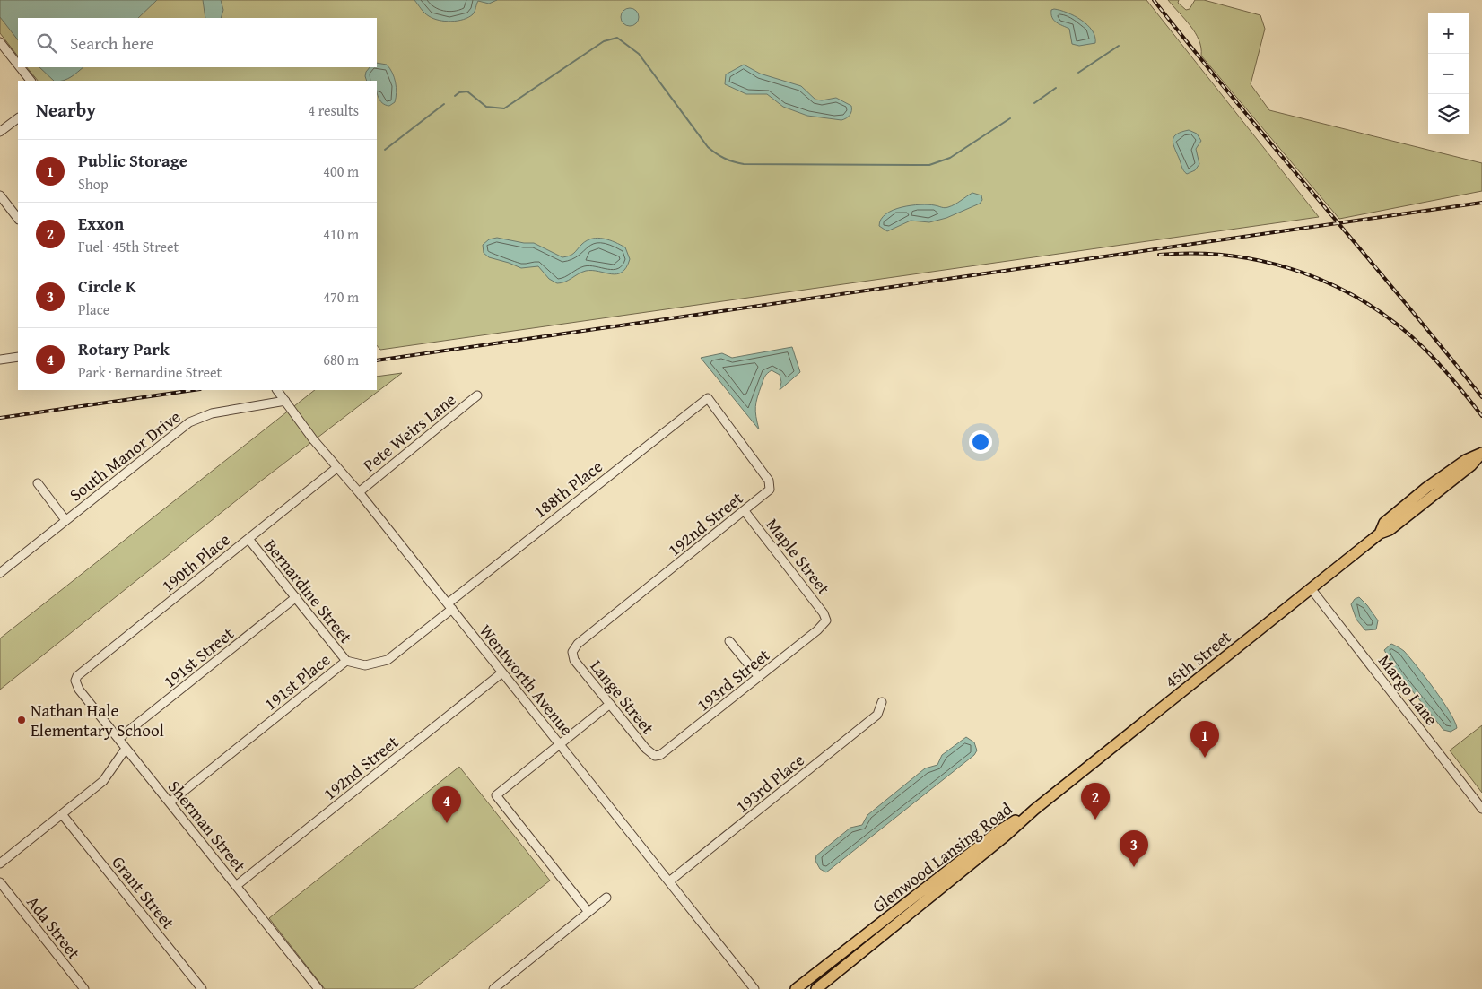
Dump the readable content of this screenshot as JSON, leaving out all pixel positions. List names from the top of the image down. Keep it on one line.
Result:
{"streets":{"main road":["45th Street","Glenwood Lansing Road"],"street":["Pete Weirs Lane","South Manor Drive","188th Place","192nd Street","Maple Street","190th Place","Bernardine Street","191st Street","Wentworth Avenue","193rd Street","191st Place","Margo Lane","Lange Street","193rd Place","Sherman Street","Grant Street","Ada Street"]},"crossings":[["Pete Weirs Lane","Wentworth Avenue"],["South Manor Drive","Wentworth Avenue"],["188th Place","192nd Street"],["188th Place","Wentworth Avenue"],["188th Place","191st Place"],["192nd Street","Maple Street"],["192nd Street","Wentworth Avenue"],["192nd Street","Lange Street"],["192nd Street","Sherman Street"],["Maple Street","193rd Street"],["190th Place","Bernardine Street"],["190th Place","Wentworth Avenue"],["190th Place","Sherman Street"],["Bernardine Street","191st Street"],["Bernardine Street","191st Place"],["191st Street","Sherman Street"],["45th Street","Margo Lane"],["45th Street","Glenwood Lansing Road"],["Wentworth Avenue","191st Place"],["Wentworth Avenue","193rd Place"],["193rd Street","Lange Street"],["191st Place","Sherman Street"]],"places":["Nathan Hale Elementary School"],"page":{"map_buttons":["+","−"],"search":"Search here","heading":["Nearby","4 results"],"list":[{"mark":"1","name":"Public Storage","note":"Shop","value":"400 m"},{"mark":"2","name":"Exxon","note":"Fuel · 45th Street","value":"410 m"},{"mark":"3","name":"Circle K","note":"Place","value":"470 m"},{"mark":"4","name":"Rotary Park","note":"Park · Bernardine Street","value":"680 m"}],"pins":["1","2","4","3"]}}
